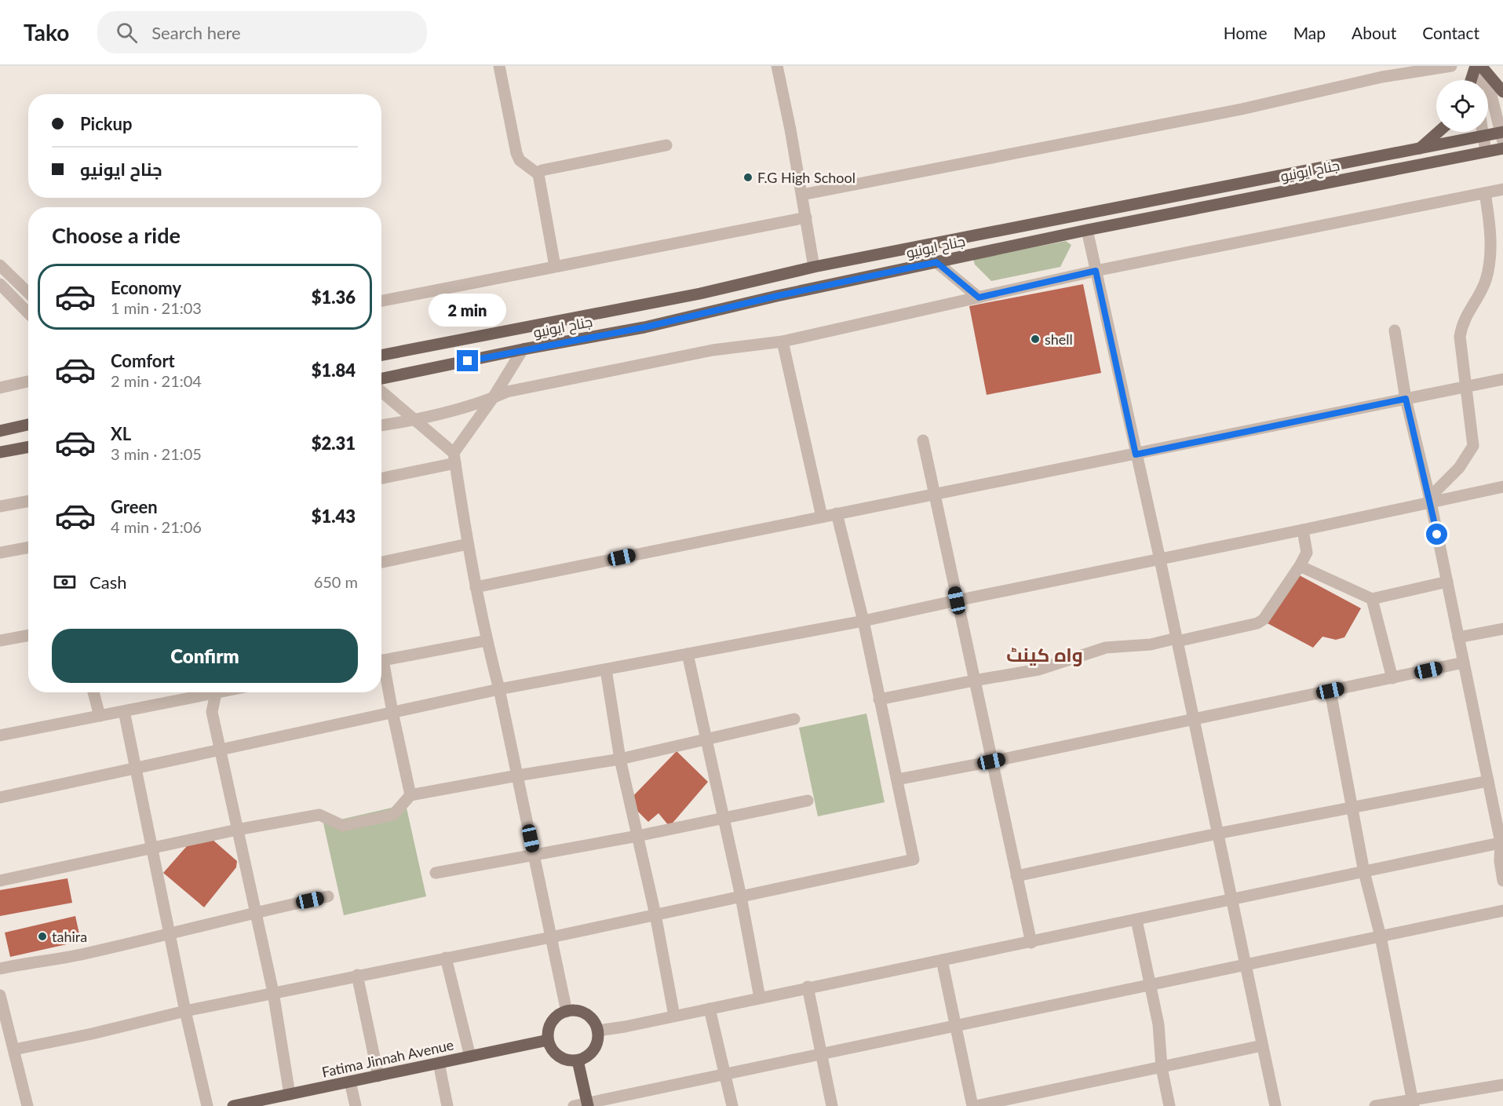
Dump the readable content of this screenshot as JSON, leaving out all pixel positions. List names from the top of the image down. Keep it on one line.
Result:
{"streets":{"main road":["جناح ایونیو","Fatima Jinnah Avenue"]},"districts":["واہ کینٹ"],"places":["F.G High School","shell","tahira"],"page":{"header":"Tako","search":"Search here","nav":["Home","Map","About","Contact"],"banner":["Pickup","جناح ایونیو"],"heading":"Choose a ride","list":[{"name":"Economy","note":"1 min · 21:03","value":"$1.36"},{"name":"Comfort","note":"2 min · 21:04","value":"$1.84"},{"name":"XL","note":"3 min · 21:05","value":"$2.31"},{"name":"Green","note":"4 min · 21:06","value":"$1.43"}],"bubble":"2 min","pay":["Cash","650 m"],"buttons":"Confirm"}}
